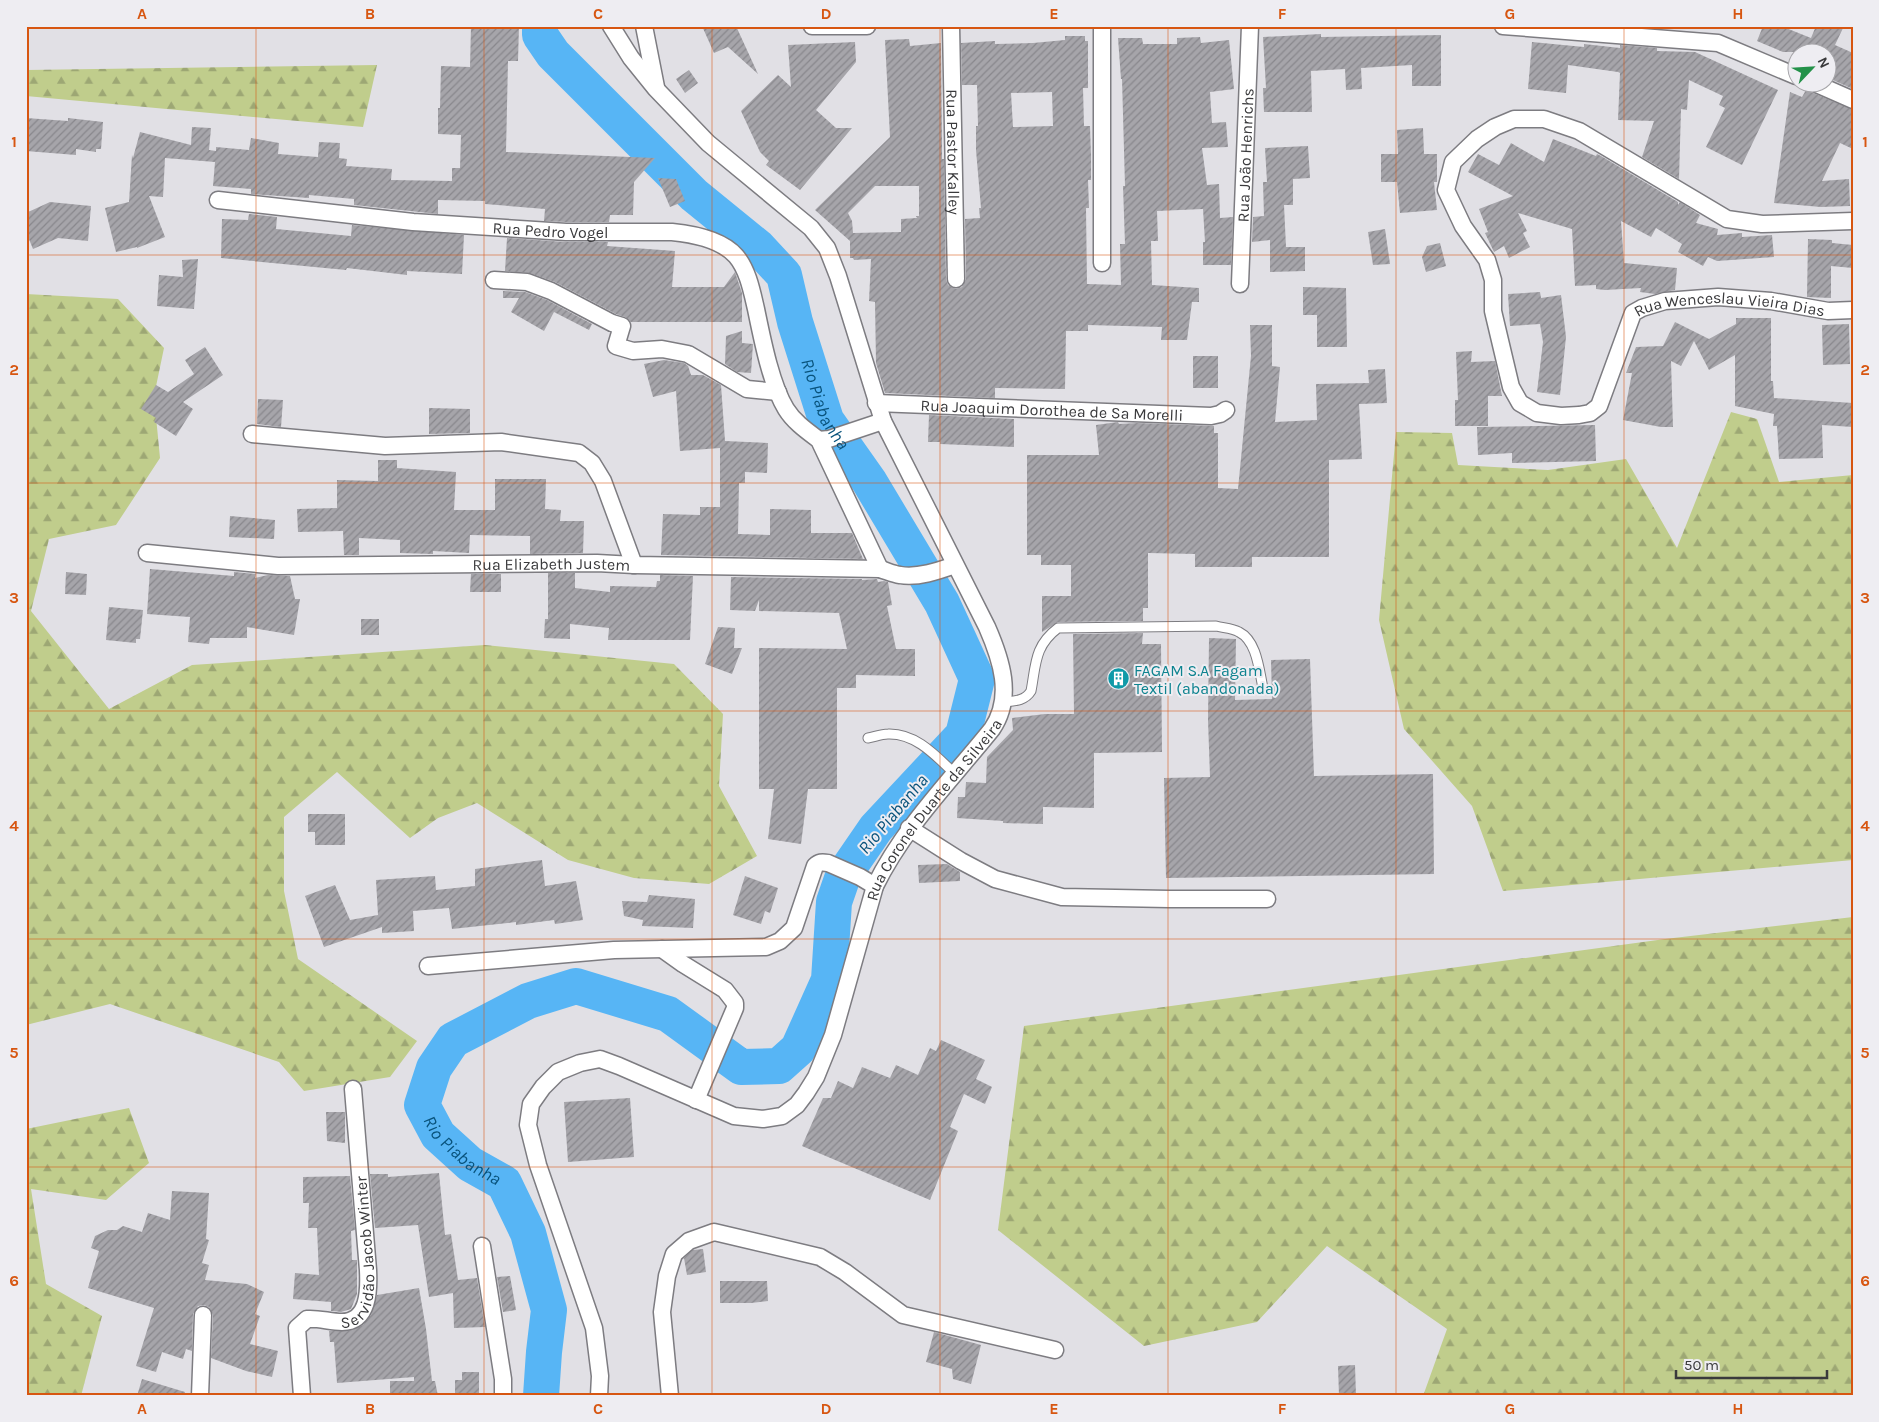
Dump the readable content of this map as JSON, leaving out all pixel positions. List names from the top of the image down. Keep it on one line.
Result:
{"streets":{"street":["Rua Pastor Kalley","Rua João Henrichs","Rua Pedro Vogel","Rua Wenceslau Vieira Dias","Rua Joaquim Dorothea de Sa Morelli","Rua Elizabeth Justem","Rua Coronel Duarte da Silveira","Servidão Jacob Winter"]},"crossings":[["Rua Pedro Vogel","Rua Elizabeth Justem"],["Rua Joaquim Dorothea de Sa Morelli","Rua Coronel Duarte da Silveira"],["Rua Elizabeth Justem","Rua Coronel Duarte da Silveira"]],"water":["Rio Piabanha"],"places":{"building":["FAGAM S.A Fagam Textil (abandonada)"]},"scale_bar":"50 m","north":"top right","grid":{"columns":["A","B","C","D","E","F","G","H"],"rows":["1","2","3","4","5","6"]}}
